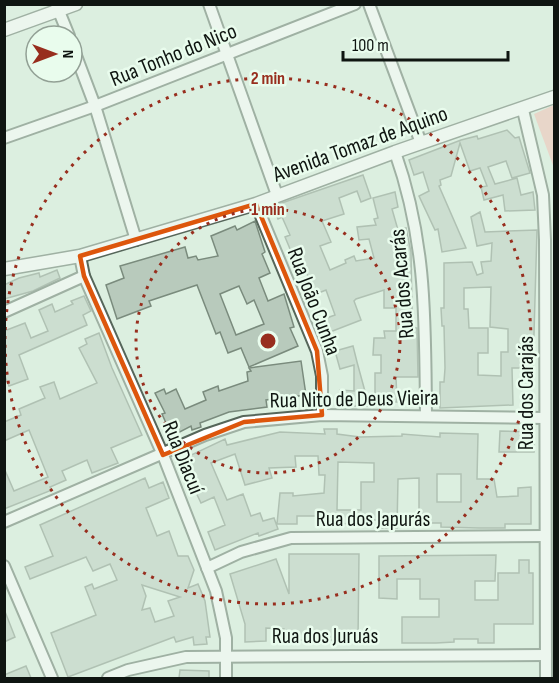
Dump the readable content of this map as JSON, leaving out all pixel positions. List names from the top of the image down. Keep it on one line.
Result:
{"streets":{"street":["Rua Tonho do Nico","Avenida Tomaz de Aquino","Rua dos Acarás","Rua João Cunha","Rua dos Carajás","Rua Nito de Deus Vieira","Rua Diacuí","Rua dos Japurás","Rua dos Juruás"]},"crossings":[["Avenida Tomaz de Aquino","Rua dos Acarás"],["Avenida Tomaz de Aquino","Rua João Cunha"],["Avenida Tomaz de Aquino","Rua dos Carajás"],["Avenida Tomaz de Aquino","Rua Diacuí"],["Rua dos Acarás","Rua Nito de Deus Vieira"],["Rua João Cunha","Rua Nito de Deus Vieira"],["Rua dos Carajás","Rua Nito de Deus Vieira"],["Rua dos Carajás","Rua dos Japurás"],["Rua dos Carajás","Rua dos Juruás"],["Rua Nito de Deus Vieira","Rua Diacuí"],["Rua Diacuí","Rua dos Japurás"],["Rua Diacuí","Rua dos Juruás"]],"scale_bar":"100 m","north":"right","rings":["2 min","1 min"]}
